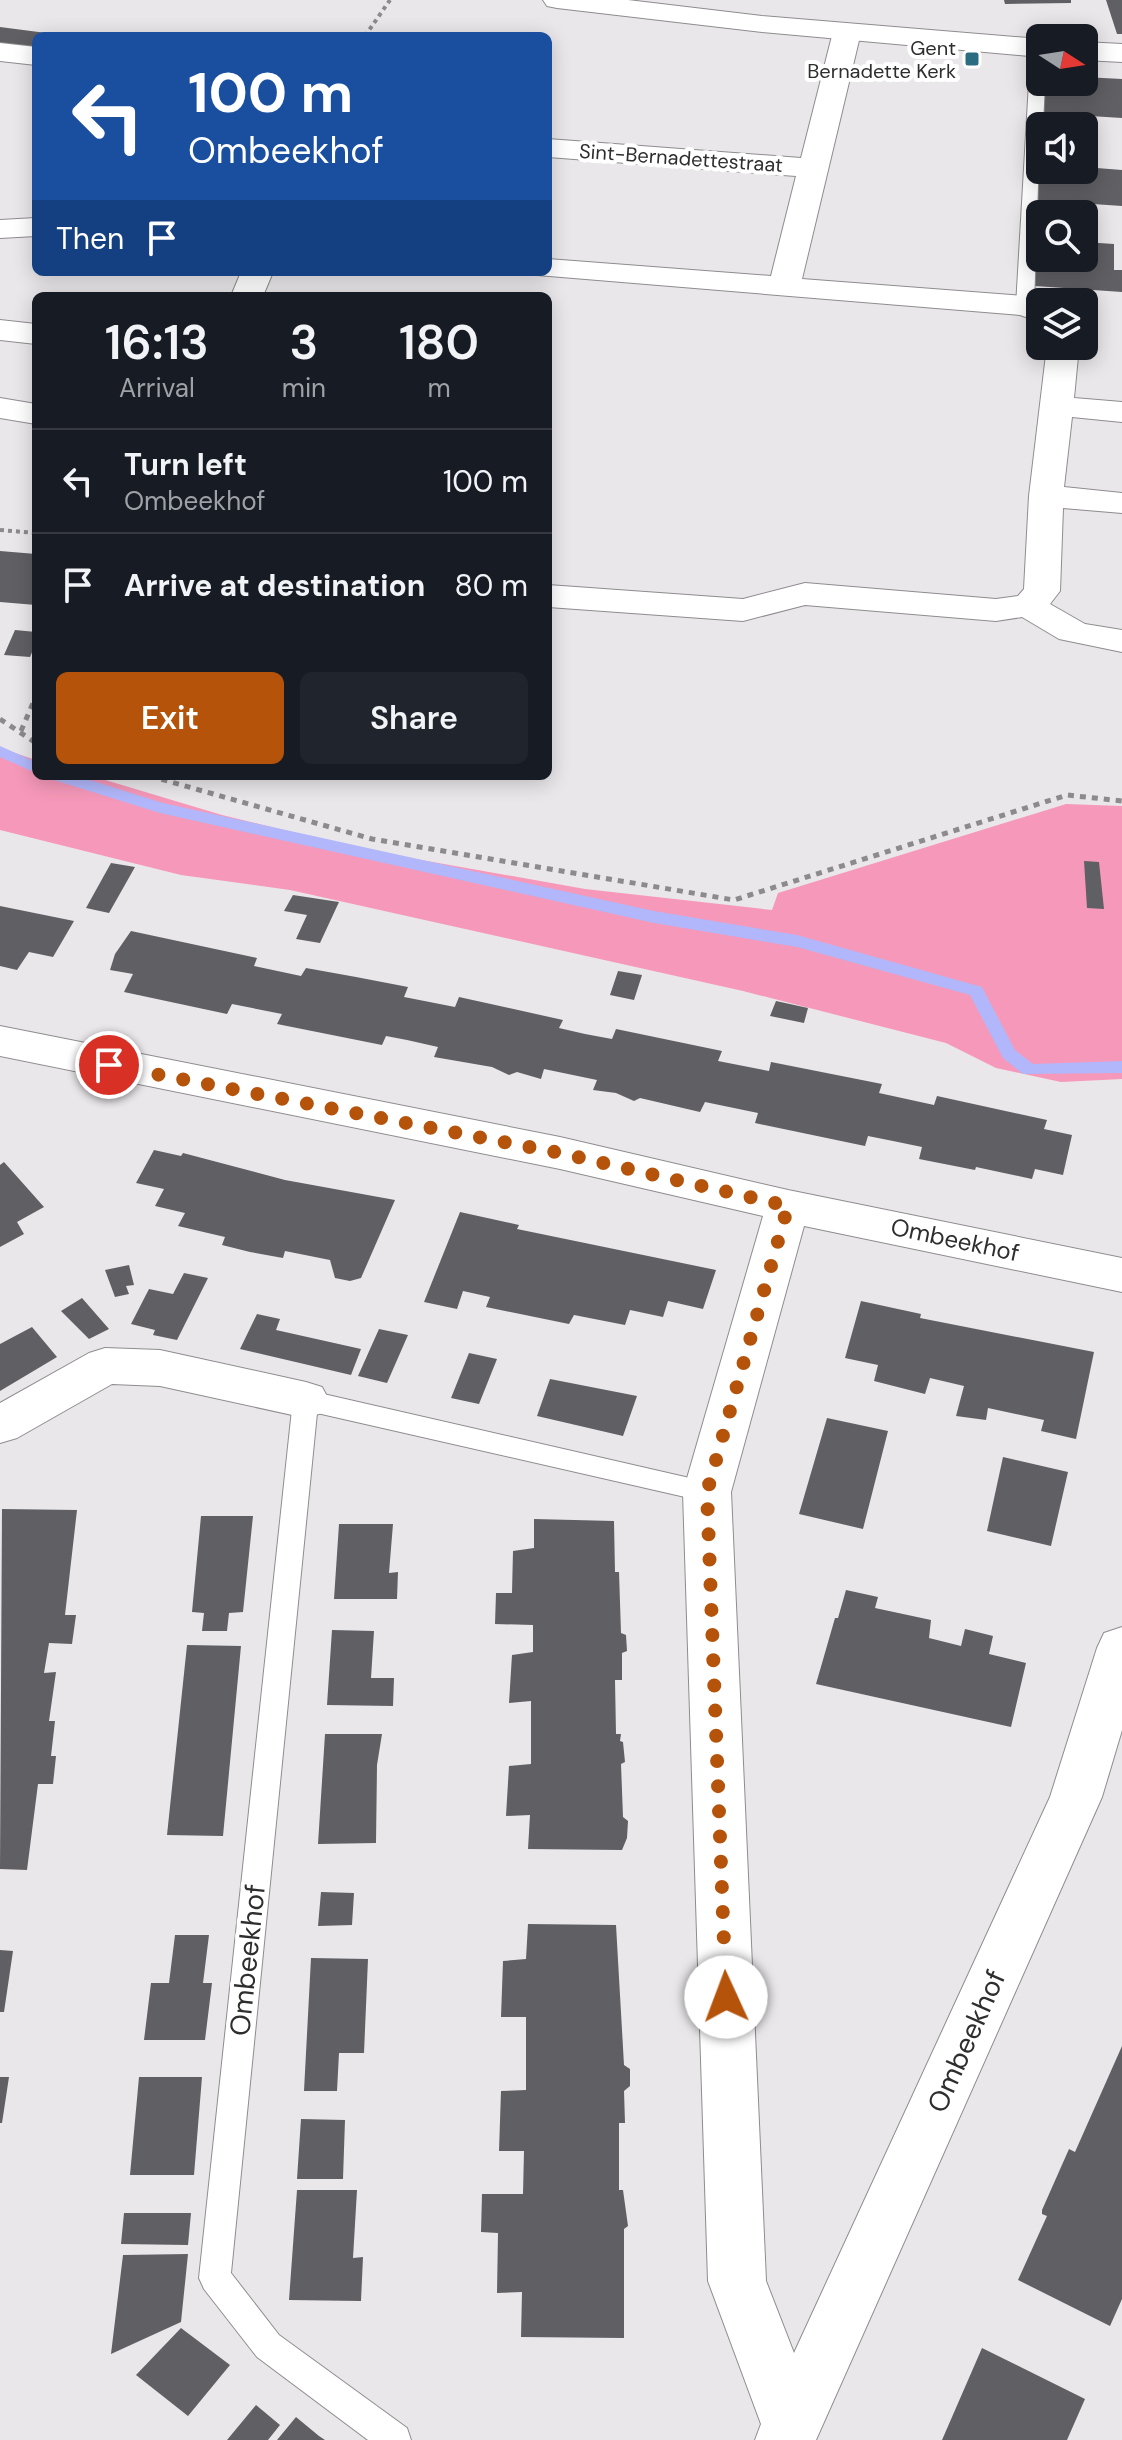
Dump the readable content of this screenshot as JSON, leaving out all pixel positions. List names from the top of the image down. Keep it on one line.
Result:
{"streets":{"street":["Sint-Bernadettestraat","Ombeekhof"]},"places":{"transit":["Gent Bernadette Kerk"]},"north":"right","page":{"turn":["100 m","Ombeekhof"],"then":"Then","eta":["16:13","Arrival","3","min","180","m"],"list":[{"name":"Turn left","note":"Ombeekhof","value":"100 m"},{"name":"Arrive at destination","value":"80 m"}],"buttons":["Exit","Share"]}}
